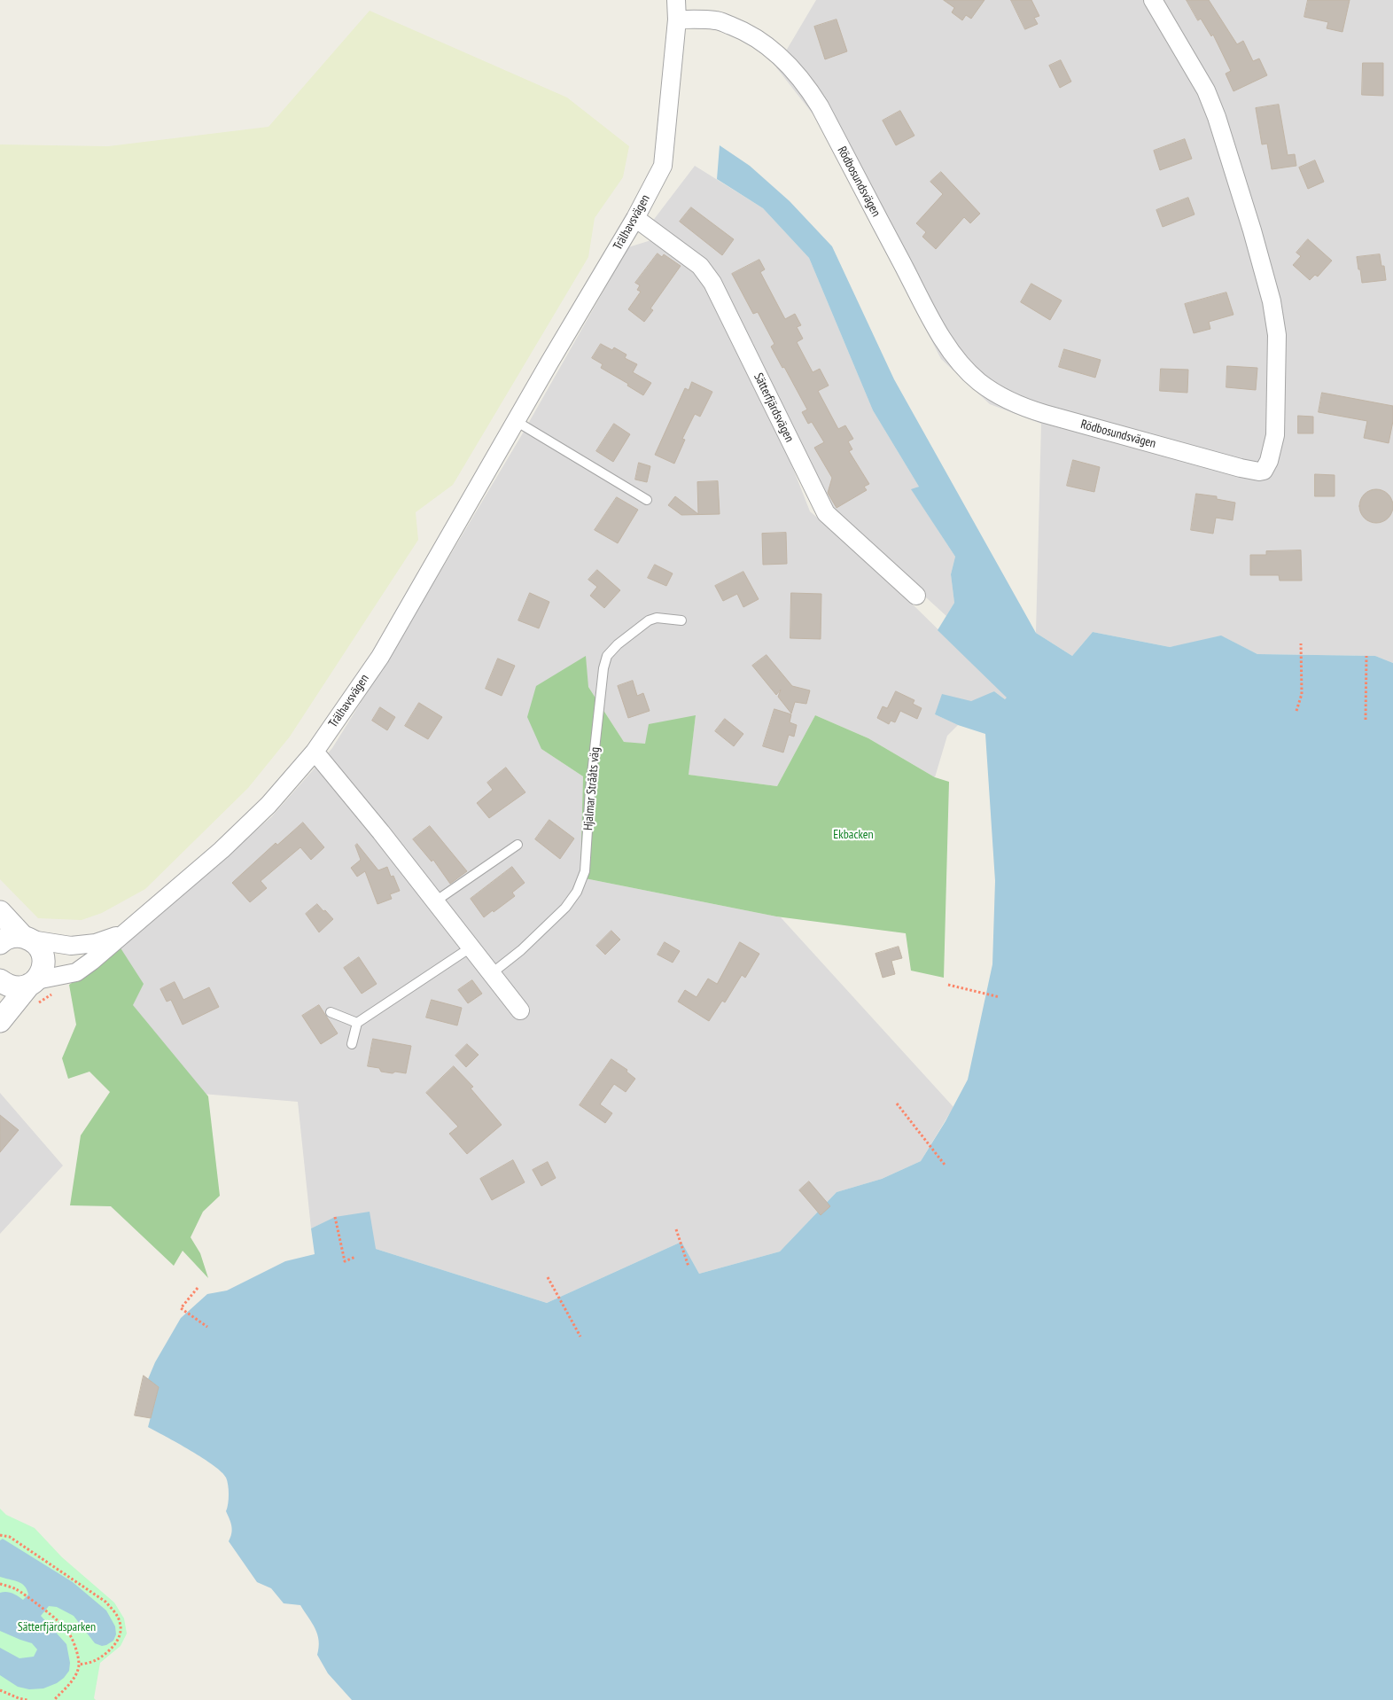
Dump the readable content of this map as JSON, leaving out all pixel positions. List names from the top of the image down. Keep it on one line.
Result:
{"streets":{"street":["Rödbosundsvägen","Trälhavsvägen","Sätterfjärdsvägen"],"lane":["Hjalmar Strååts väg"]},"crossings":[["Rödbosundsvägen","Trälhavsvägen"],["Trälhavsvägen","Sätterfjärdsvägen"]],"parks":["Ekbacken","Sätterfjärdsparken"]}
